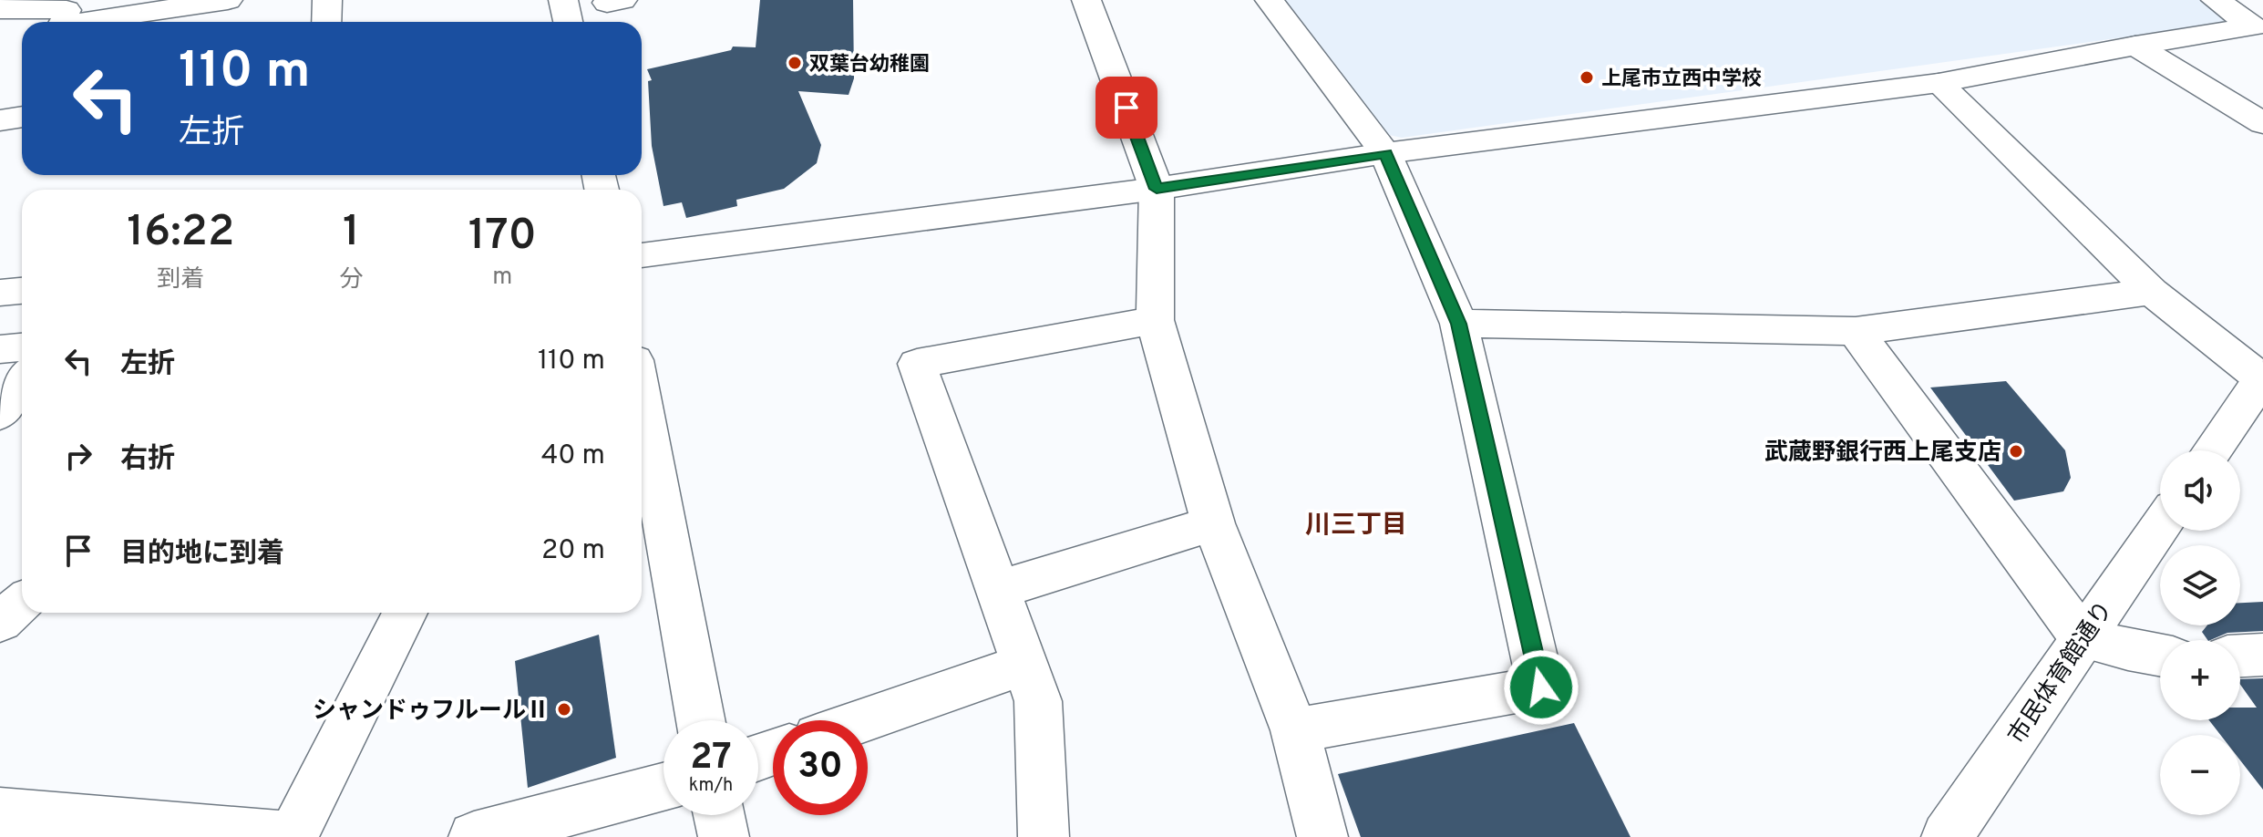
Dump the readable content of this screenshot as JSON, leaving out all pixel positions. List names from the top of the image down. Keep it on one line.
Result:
{"streets":{"street":["市民体育館通り"]},"districts":["川三丁目"],"places":["双葉台幼稚園","上尾市立西中学校","武蔵野銀行西上尾支店","シャンドゥフルールⅡ"],"page":{"turn":["110 m","左折"],"eta":["16:22","到着","1","分","170","m"],"list":[{"name":"左折","value":"110 m"},{"name":"右折","value":"40 m"},{"name":"目的地に到着","value":"20 m"}],"map_buttons":["+","−"],"speed":"27 km/h","limit":"30"}}
